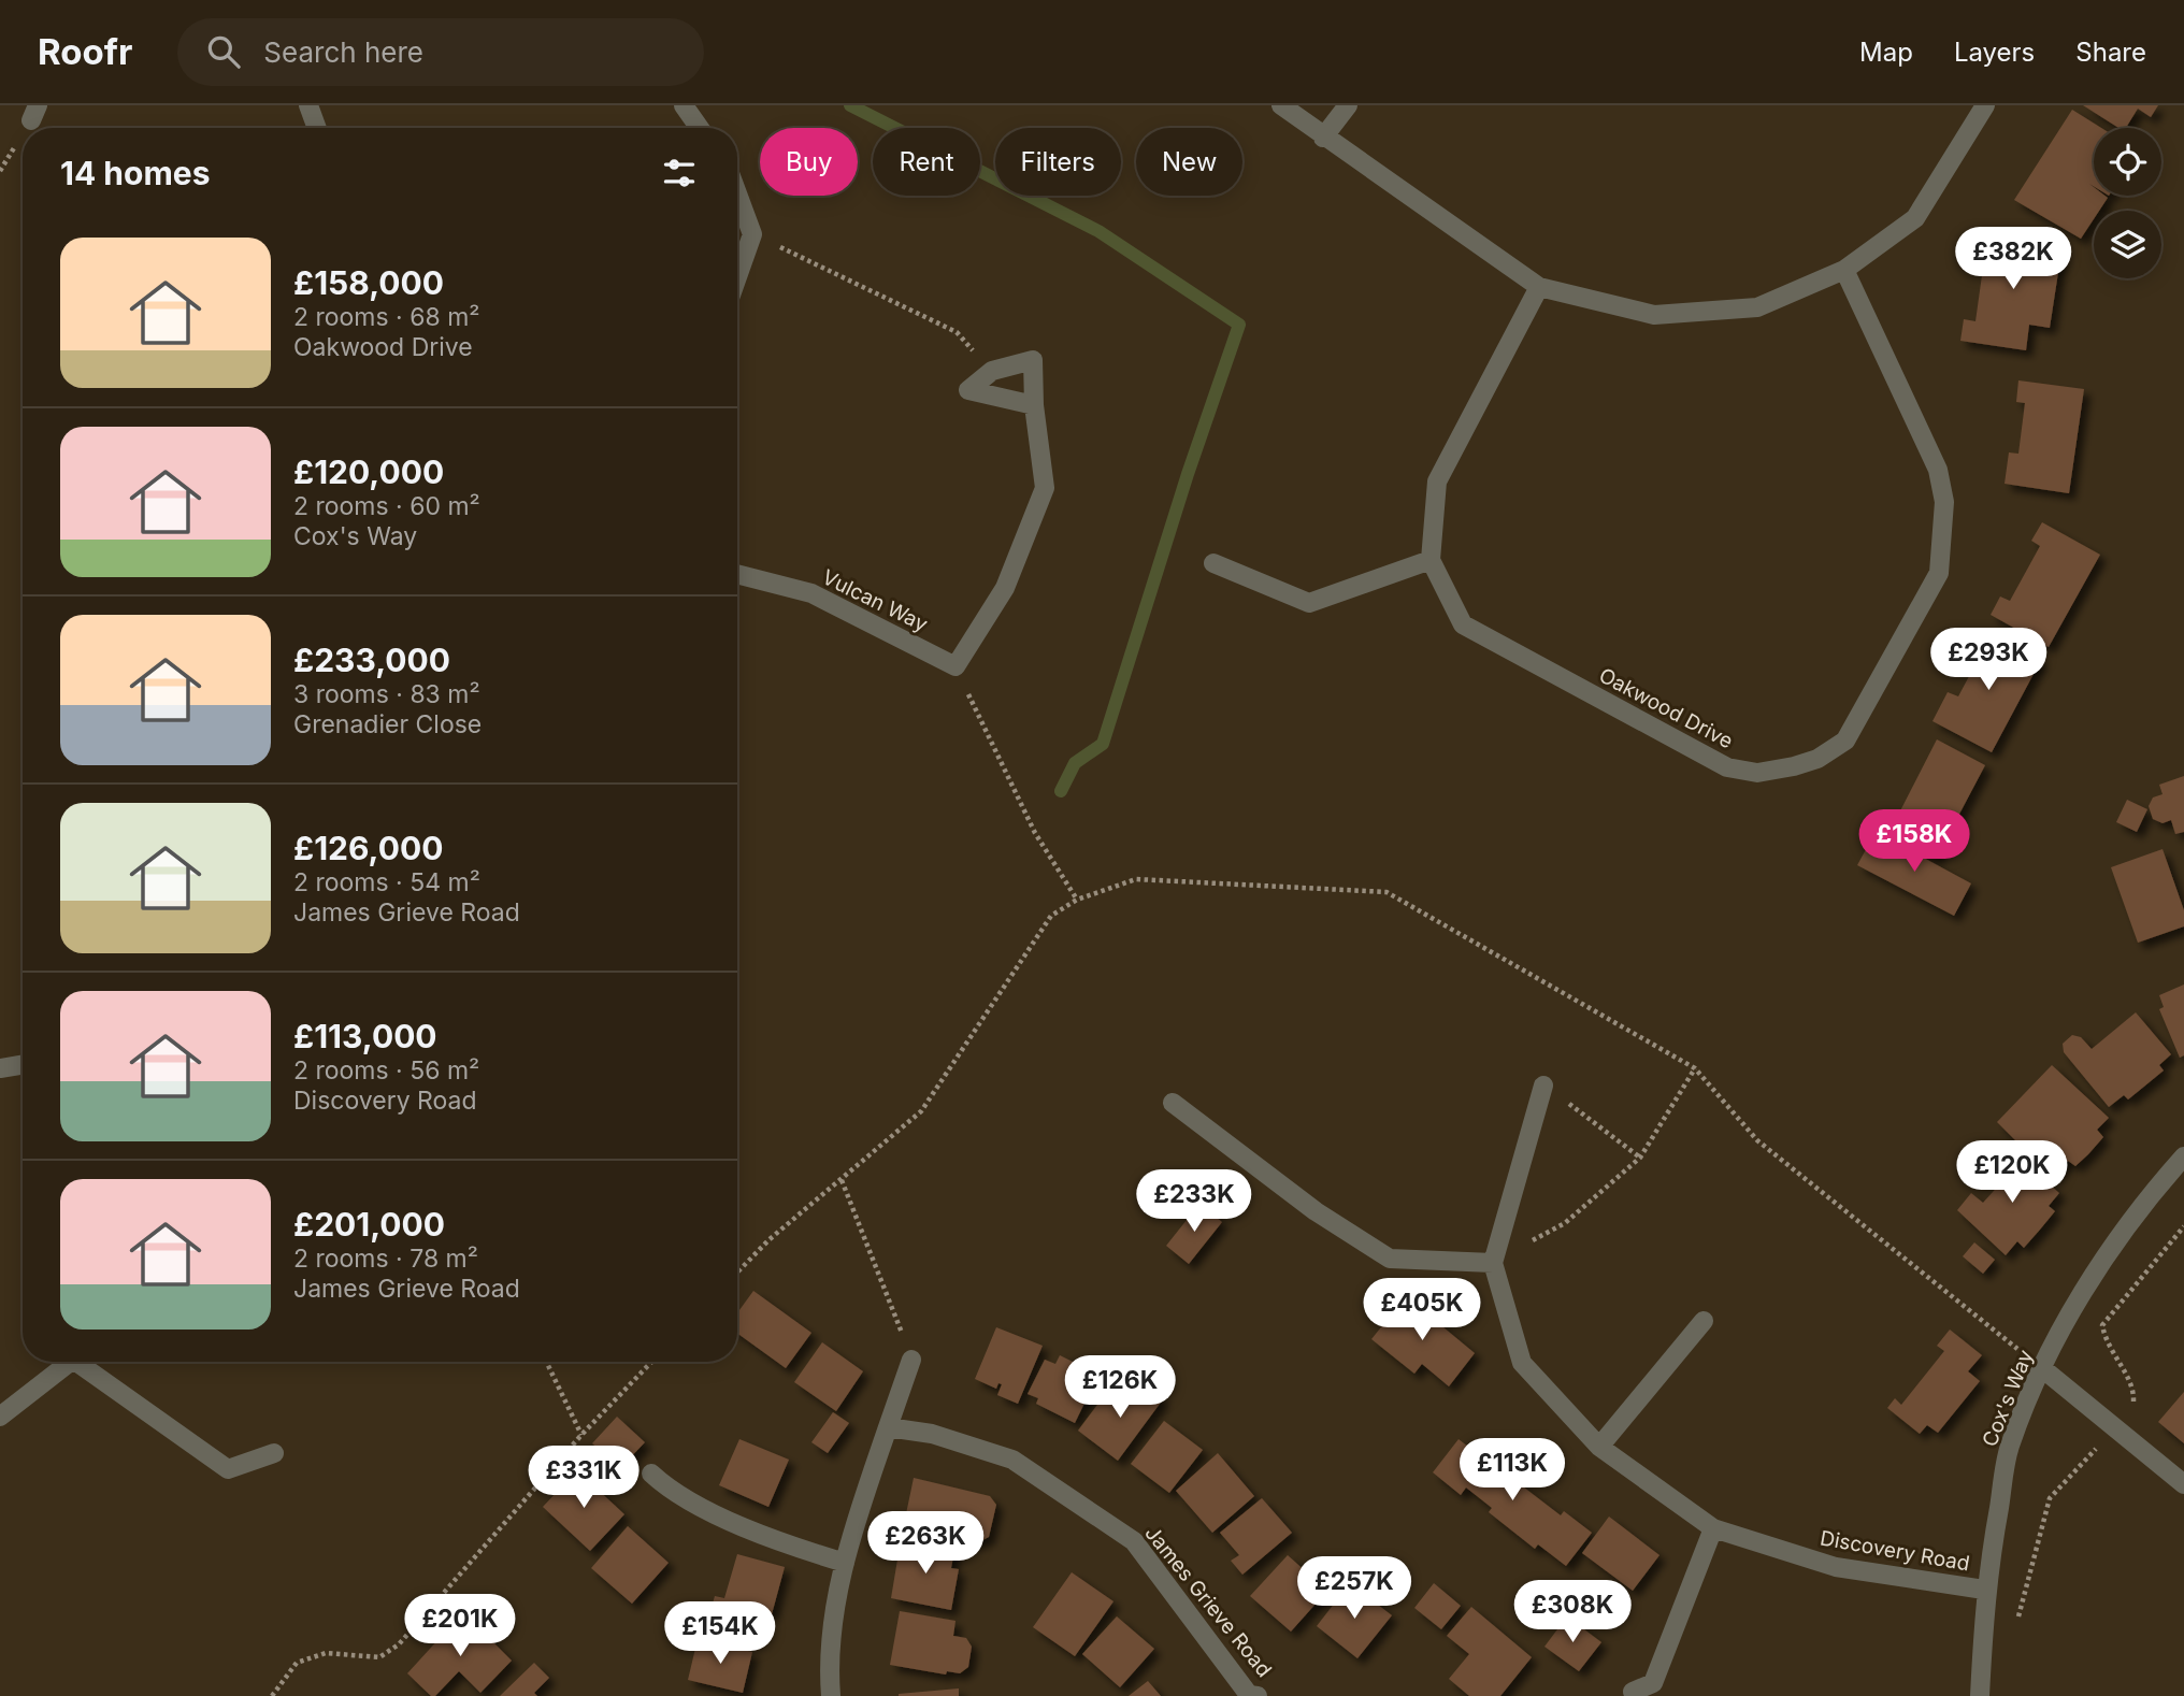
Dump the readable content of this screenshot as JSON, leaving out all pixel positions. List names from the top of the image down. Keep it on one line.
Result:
{"streets":{"street":["Vulcan Way","Oakwood Drive","Cox's Way","Discovery Road","James Grieve Road"]},"crossings":[["Cox's Way","Discovery Road"]],"page":{"header":"Roofr","search":"Search here","nav":["Map","Layers","Share"],"chip":["Buy","Rent","Filters","New"],"heading":"14 homes","list":[{"name":"£158,000","note":"2 rooms · 68 m² · Oakwood Drive"},{"name":"£120,000","note":"2 rooms · 60 m² · Cox's Way"},{"name":"£233,000","note":"3 rooms · 83 m² · Grenadier Close"},{"name":"£126,000","note":"2 rooms · 54 m² · James Grieve Road"},{"name":"£113,000","note":"2 rooms · 56 m² · Discovery Road"},{"name":"£201,000","note":"2 rooms · 78 m² · James Grieve Road"}],"price":["£382K","£293K","£158K","£120K","£233K","£405K","£126K","£113K","£331K","£263K","£257K","£308K","£201K","£154K"]}}
